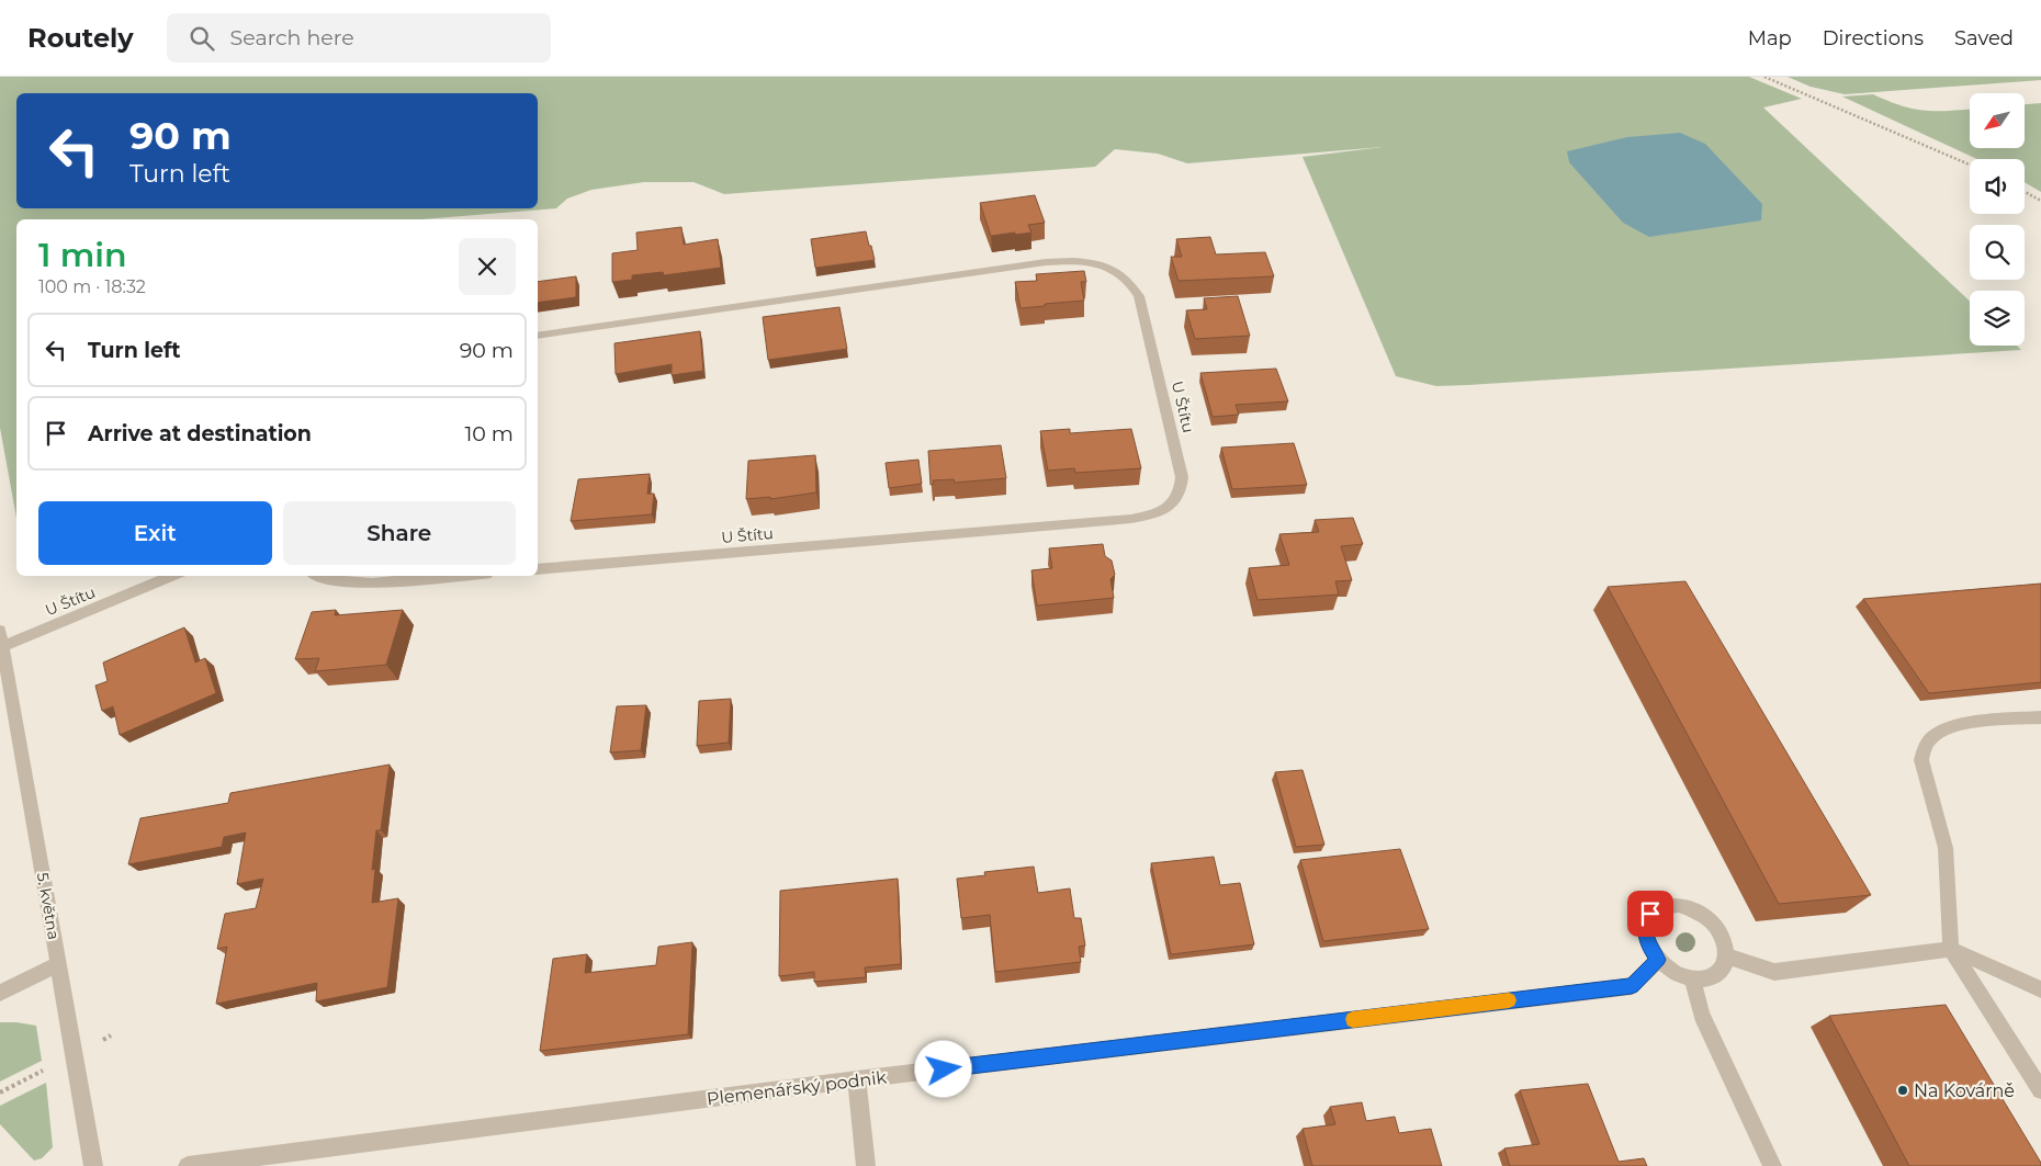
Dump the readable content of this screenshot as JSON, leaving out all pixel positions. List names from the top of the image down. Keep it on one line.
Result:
{"streets":{"street":["U Štítu","5. května","Plemenářský podnik"]},"crossings":[["U Štítu","5. května"]],"places":["Na Kovárně"],"north":"bottom left","page":{"header":"Routely","search":"Search here","nav":["Map","Directions","Saved"],"turn":["90 m","Turn left"],"heading":["1 min","100 m · 18:32"],"list":[{"name":"Turn left","value":"90 m"},{"name":"Arrive at destination","value":"10 m"}],"buttons":["Exit","Share"]}}
